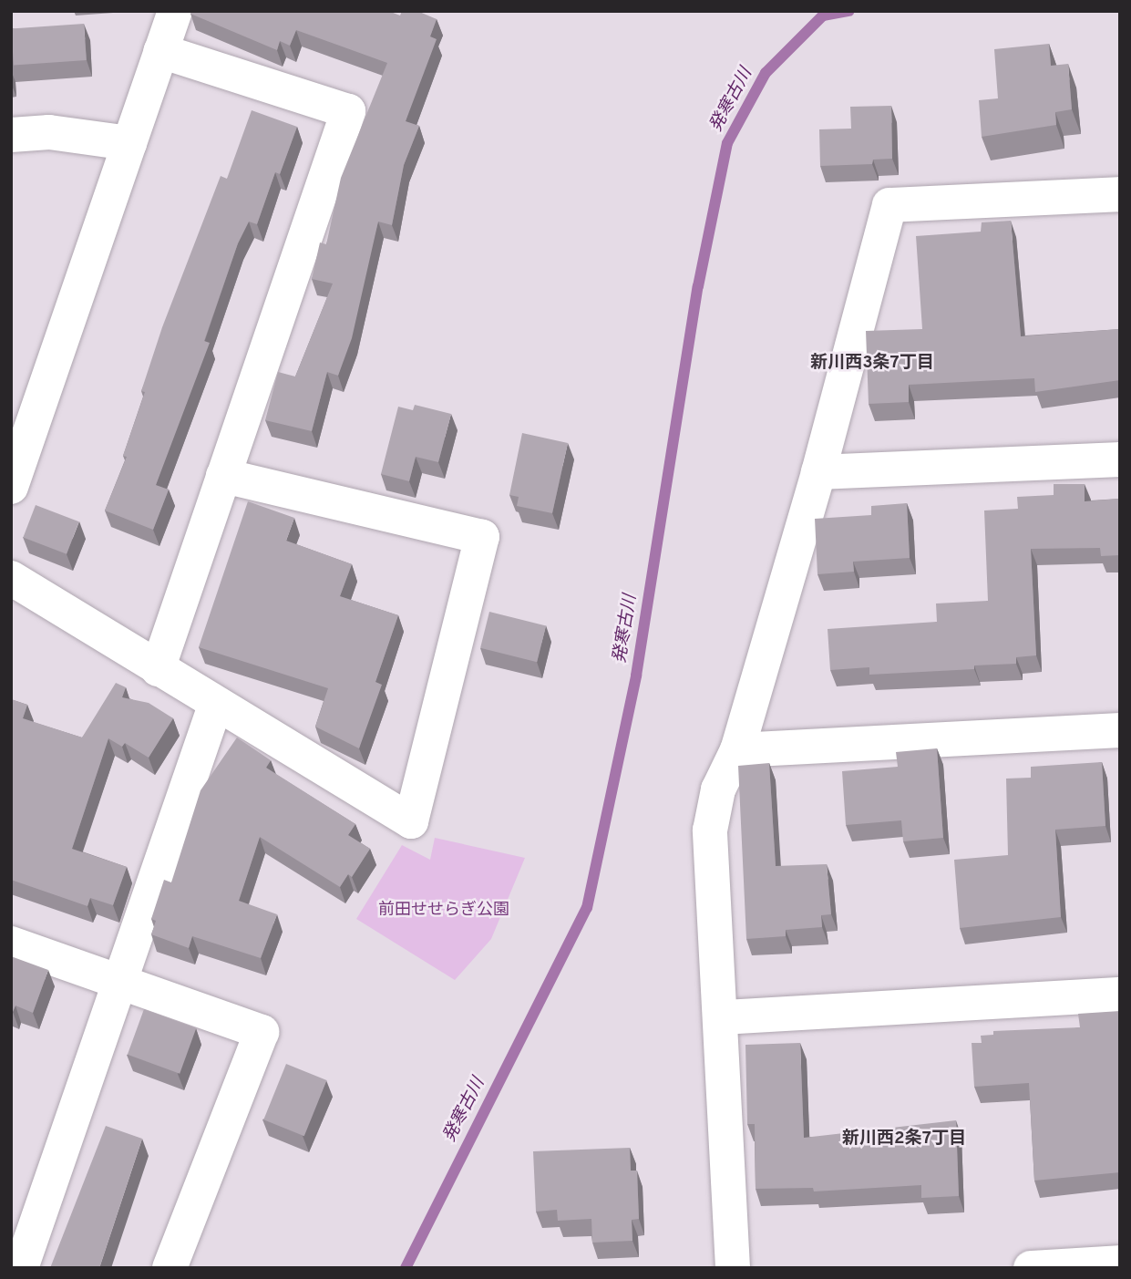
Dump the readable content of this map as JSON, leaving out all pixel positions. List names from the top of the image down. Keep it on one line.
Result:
{"districts":["新川西3条7丁目","新川西2条7丁目"],"water":["発寒古川"],"parks":["前田せせらぎ公園"]}
